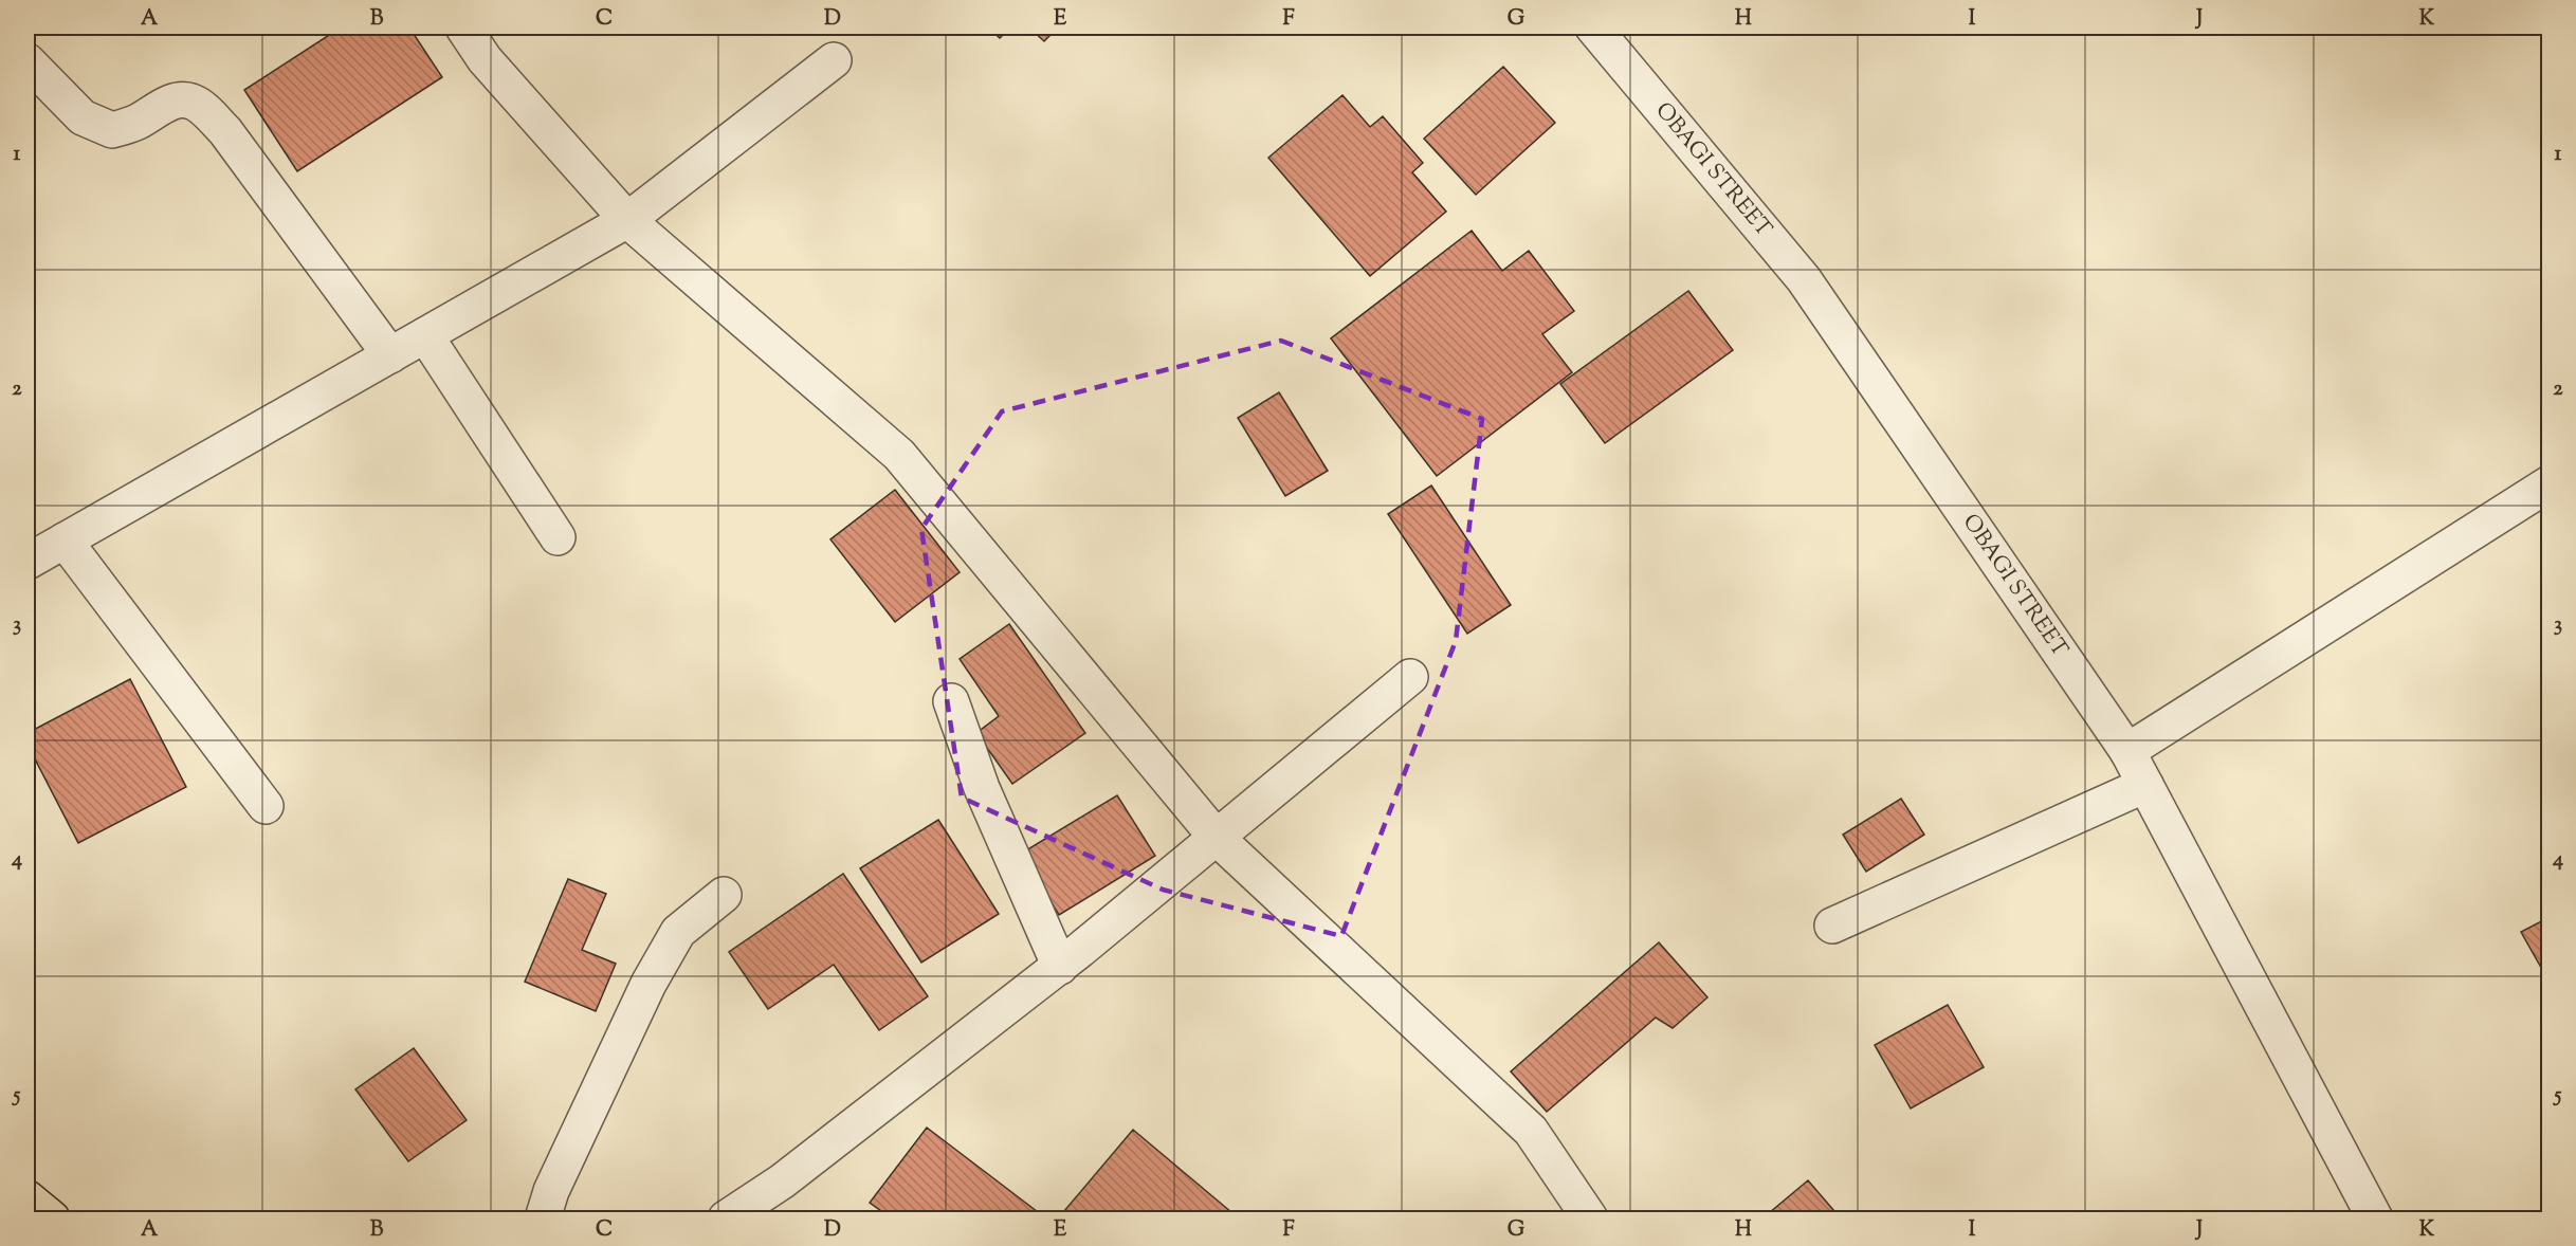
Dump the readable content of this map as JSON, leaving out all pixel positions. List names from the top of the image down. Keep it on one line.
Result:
{"streets":{"street":["OBAGI STREET"]},"grid":{"columns":["A","B","C","D","E","F","G","H","I","J","K"],"rows":["1","2","3","4","5"]}}
